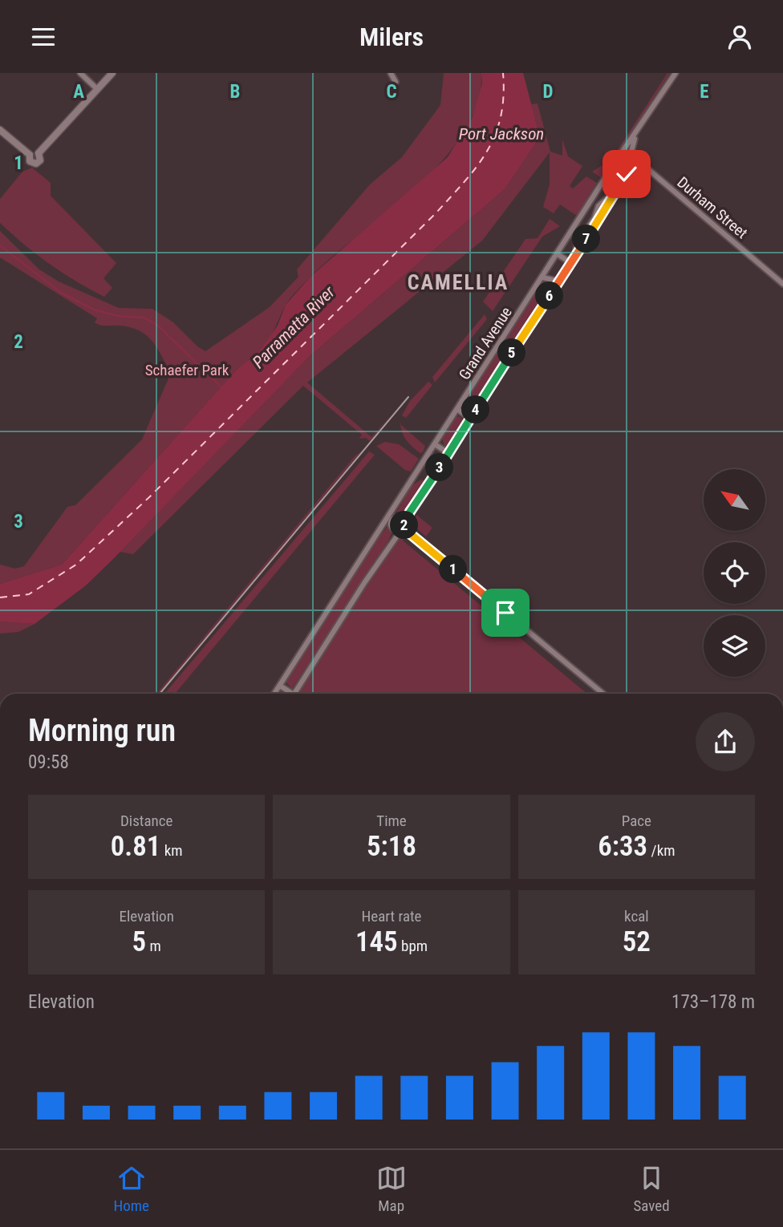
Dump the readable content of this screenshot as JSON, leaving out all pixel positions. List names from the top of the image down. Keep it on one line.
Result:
{"streets":{"street":["Durham Street","Grand Avenue"]},"crossings":[["Durham Street","Grand Avenue"]],"districts":["CAMELLIA"],"water":["Port Jackson","Parramatta River"],"parks":["Schaefer Park"],"north":"top left","page":{"header":"Milers","pins":["7","6","5","4","3","2","1"],"heading":["Morning run","09:58"],"stats":[["Distance","0.81 km"],["Time","5:18"],["Pace","6:33 /km"],["Elevation","5 m"],["Heart rate","145 bpm"],["kcal","52"]],"chart":["Elevation","173–178 m"],"tabs":["Home","Map","Saved"]},"grid":{"columns":["A","B","C","D","E"],"rows":["1","2","3"]}}
